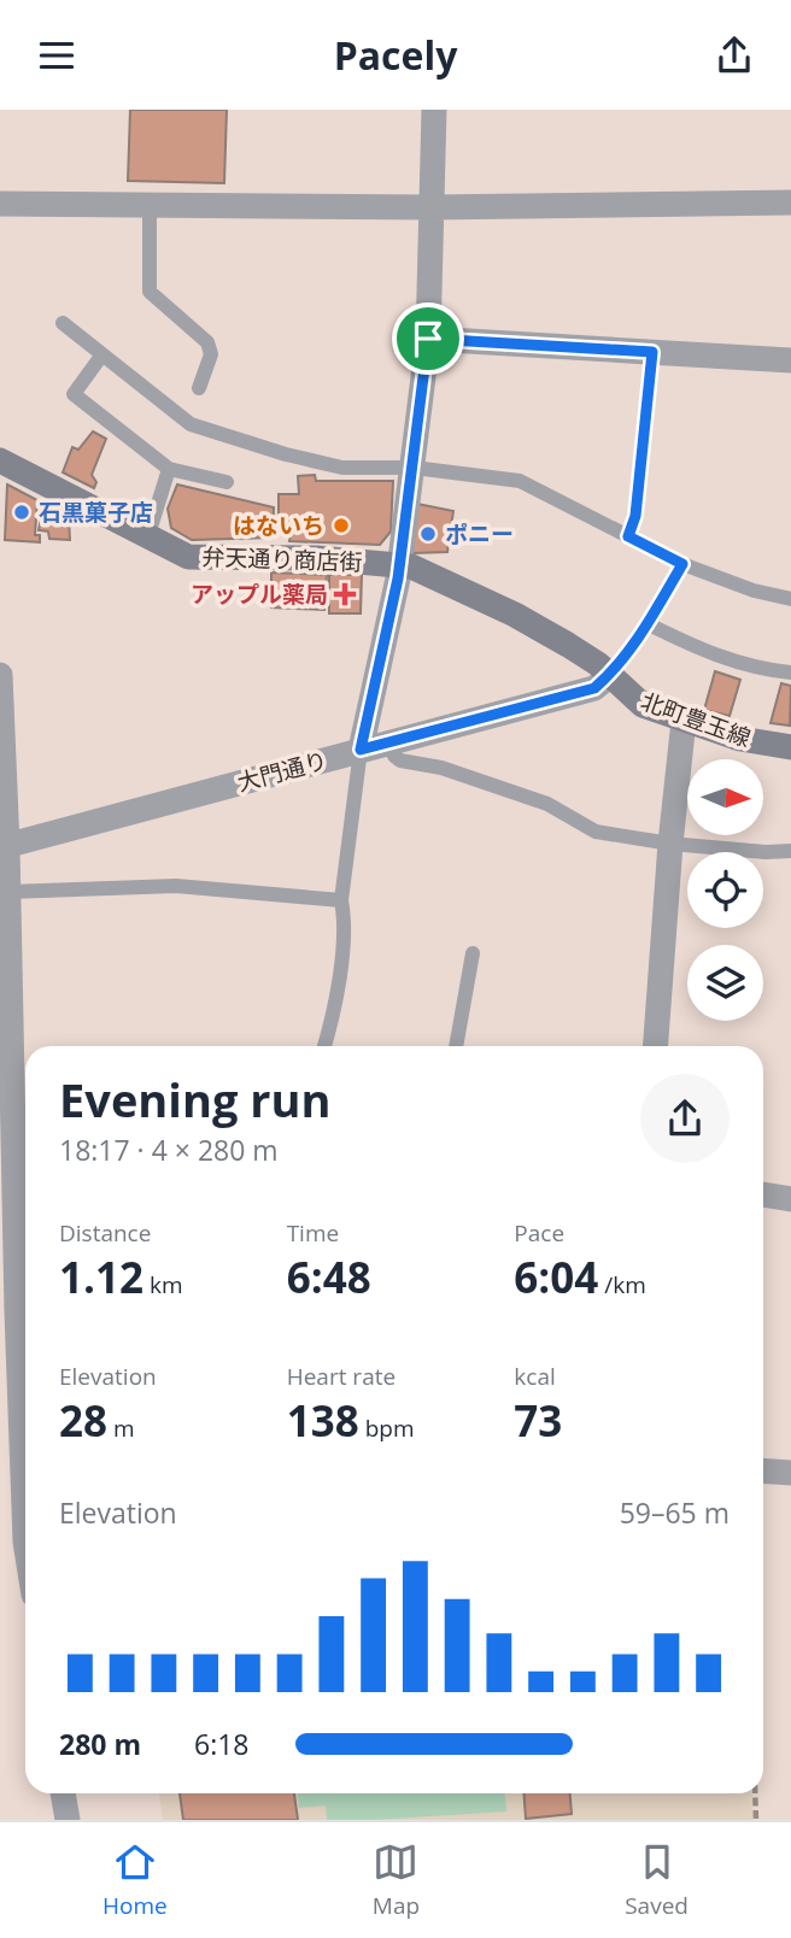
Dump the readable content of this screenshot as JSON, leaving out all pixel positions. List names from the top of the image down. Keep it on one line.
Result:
{"streets":{"main road":["弁天通り商店街","北町豊玉線"],"street":["大門通り"]},"crossings":[["弁天通り商店街","北町豊玉線"],["弁天通り商店街","大門通り"],["北町豊玉線","大門通り"]],"places":{"other":["石黒菓子店","はないち","ポニー"],"health":["アップル薬局"]},"north":"right","page":{"header":"Pacely","heading":["Evening run","18:17 · 4 × 280 m"],"stats":[["Distance","1.12 km"],["Time","6:48"],["Pace","6:04 /km"],["Elevation","28 m"],["Heart rate","138 bpm"],["kcal","73"]],"chart":["Elevation","59–65 m"],"list":[{"name":"280 m","note":"6:18"}],"tabs":["Home","Map","Saved"]}}
